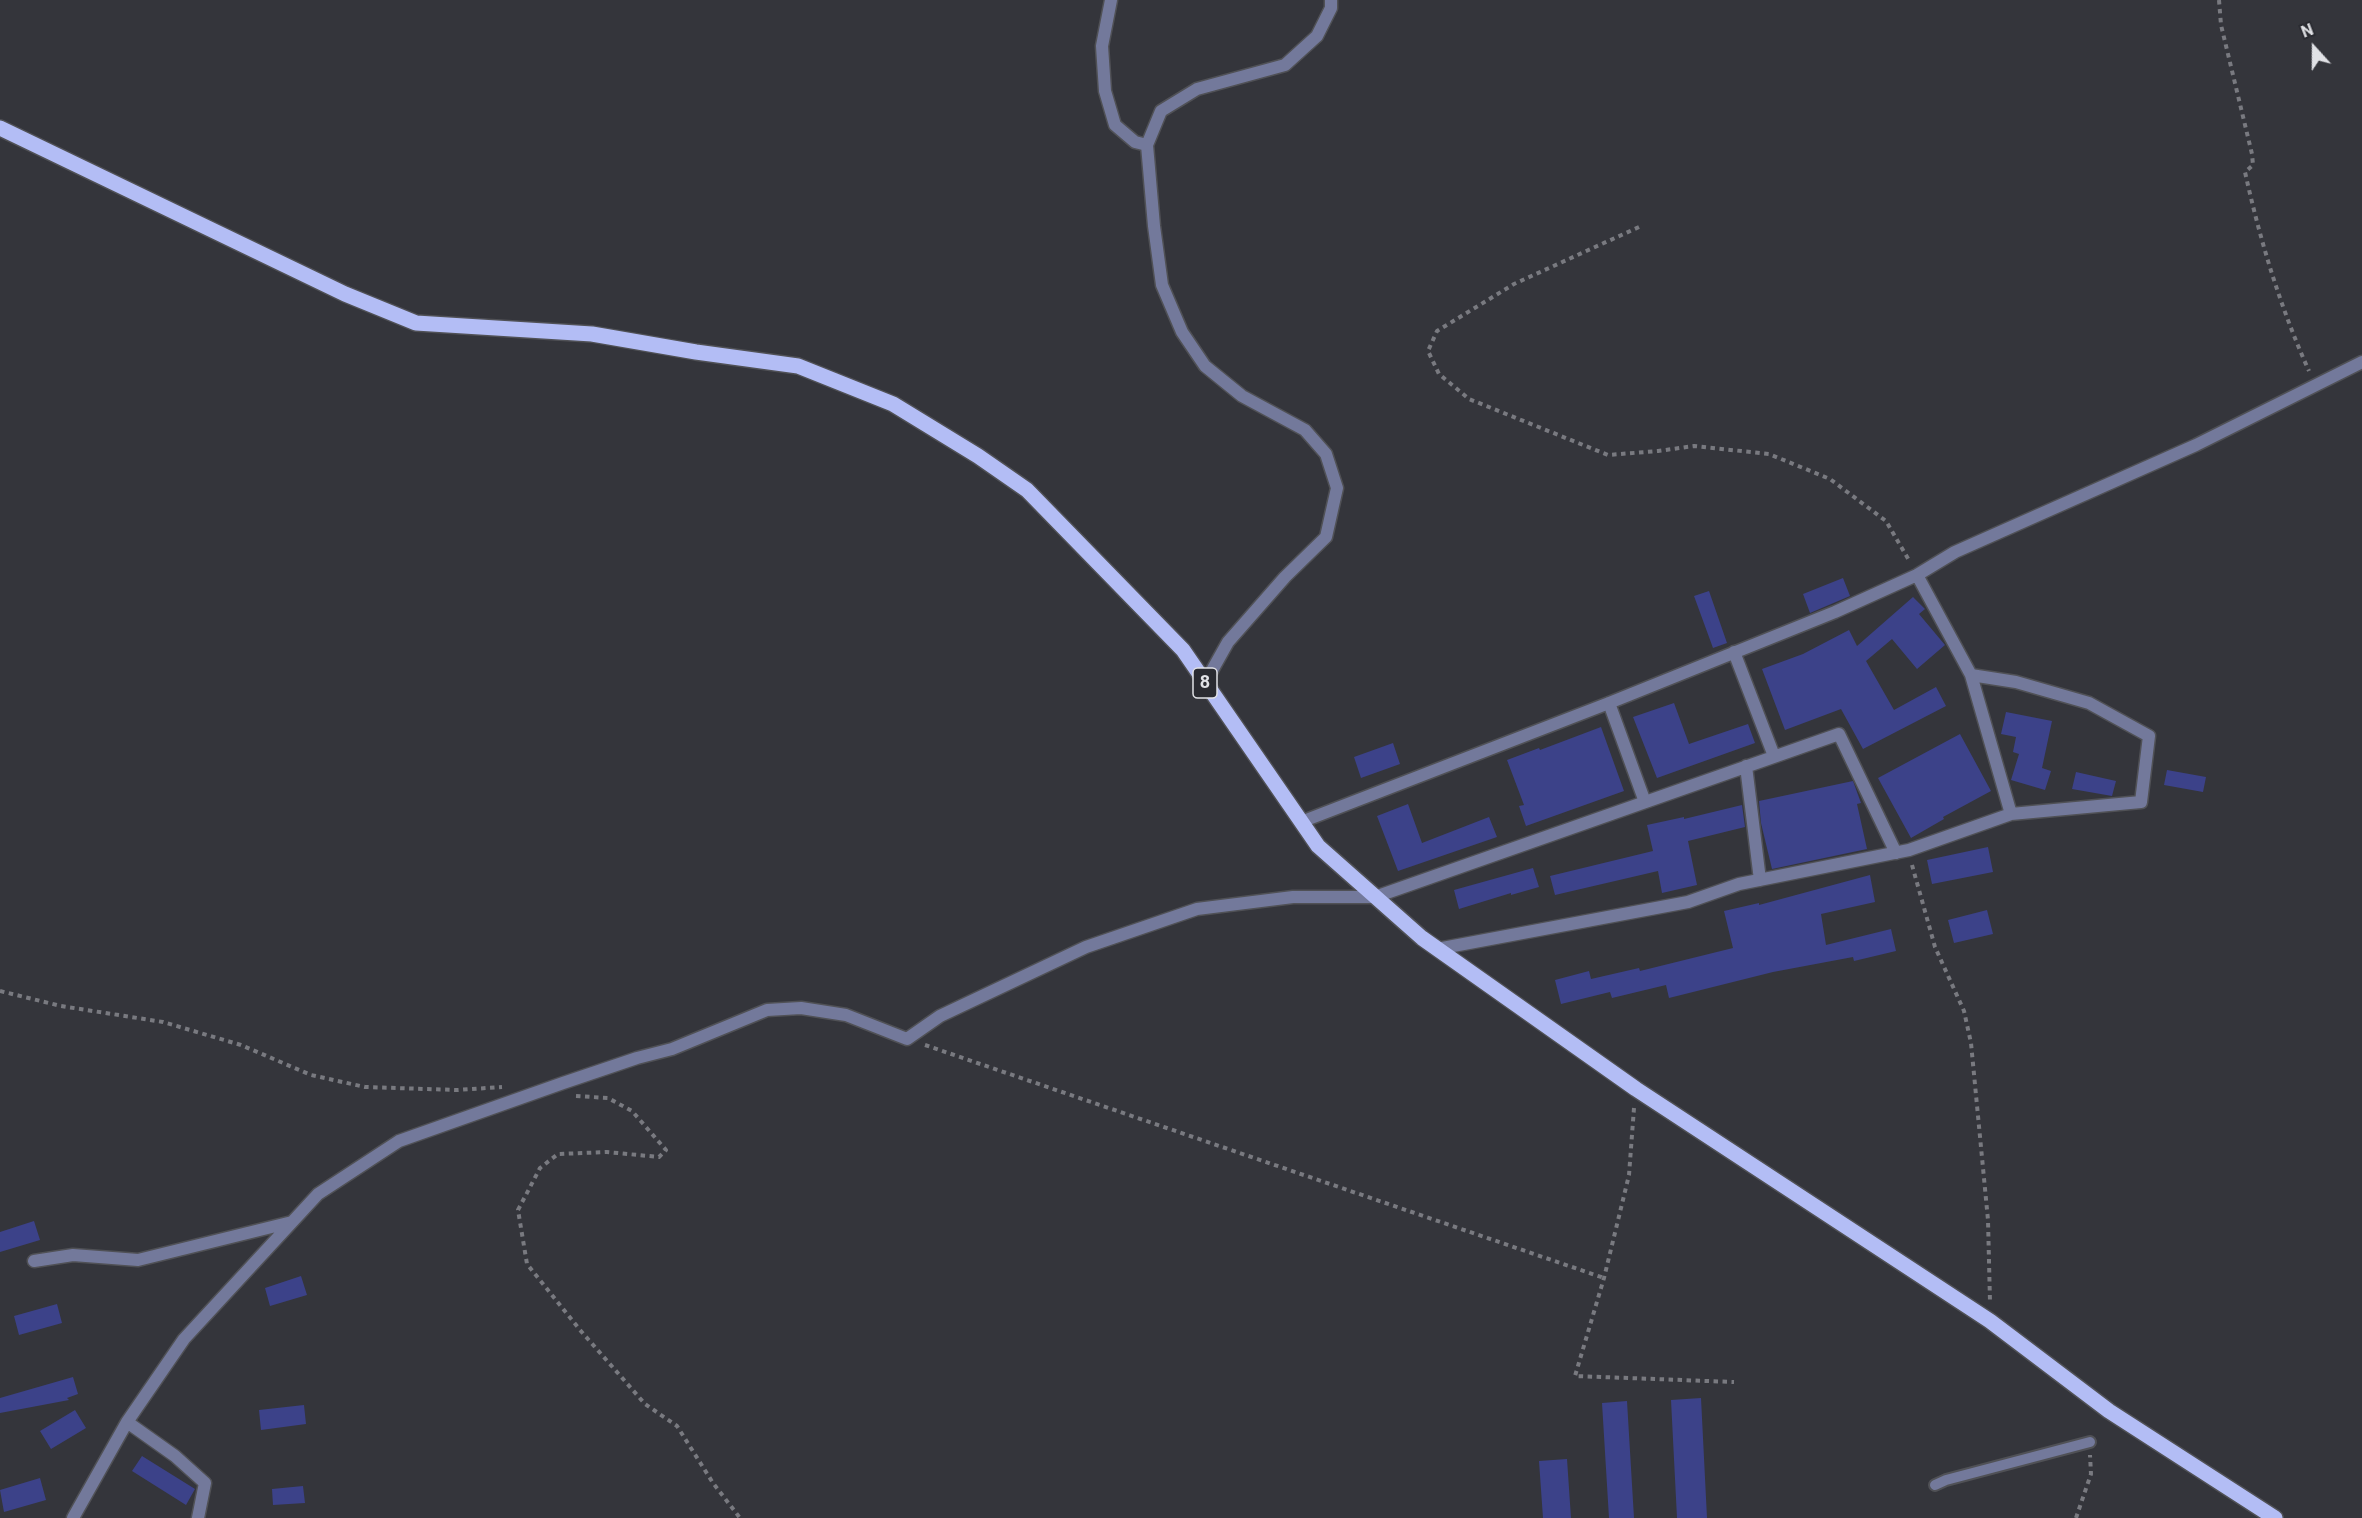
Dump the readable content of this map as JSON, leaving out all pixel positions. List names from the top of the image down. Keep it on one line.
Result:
{"streets":{"main road":["8"]},"north":"top"}
